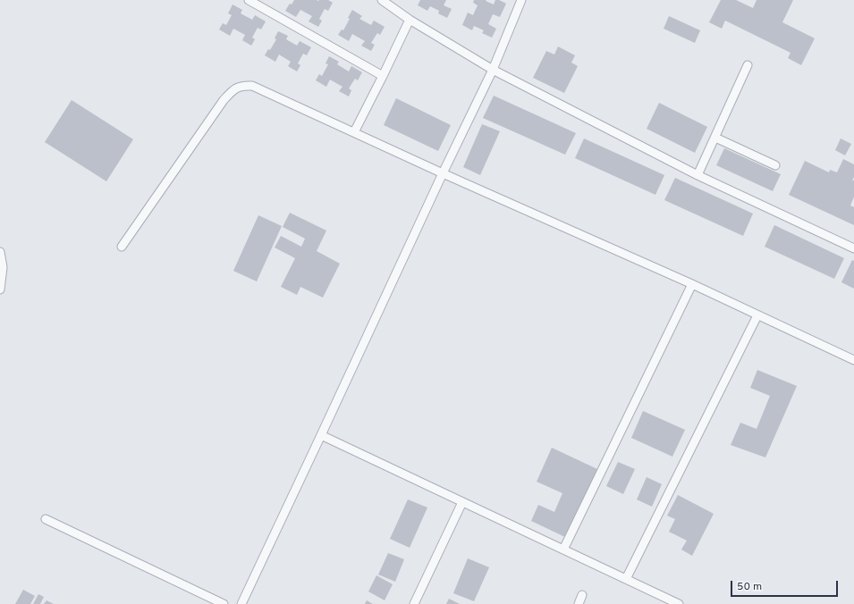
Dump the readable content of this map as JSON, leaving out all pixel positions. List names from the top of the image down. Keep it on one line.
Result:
{"scale_bar":"50 m"}
